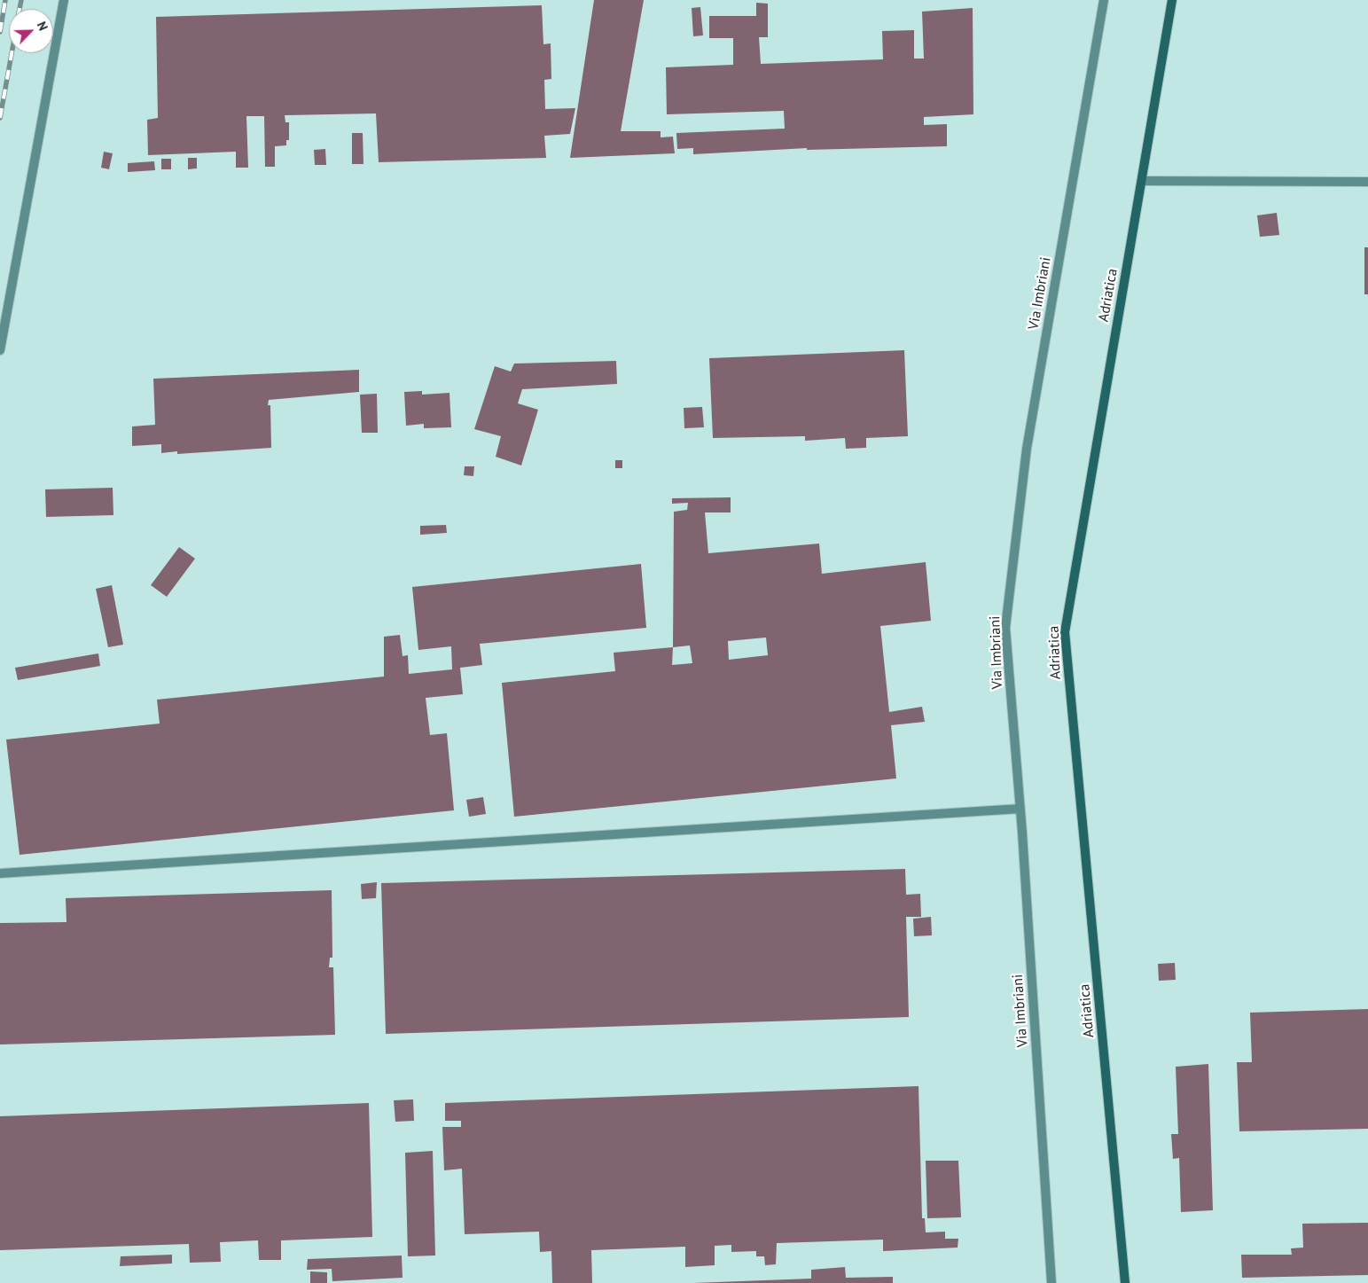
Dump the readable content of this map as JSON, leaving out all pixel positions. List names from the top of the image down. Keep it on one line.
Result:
{"streets":{"main road":["Adriatica"],"street":["Via Imbriani"]},"north":"top right"}
